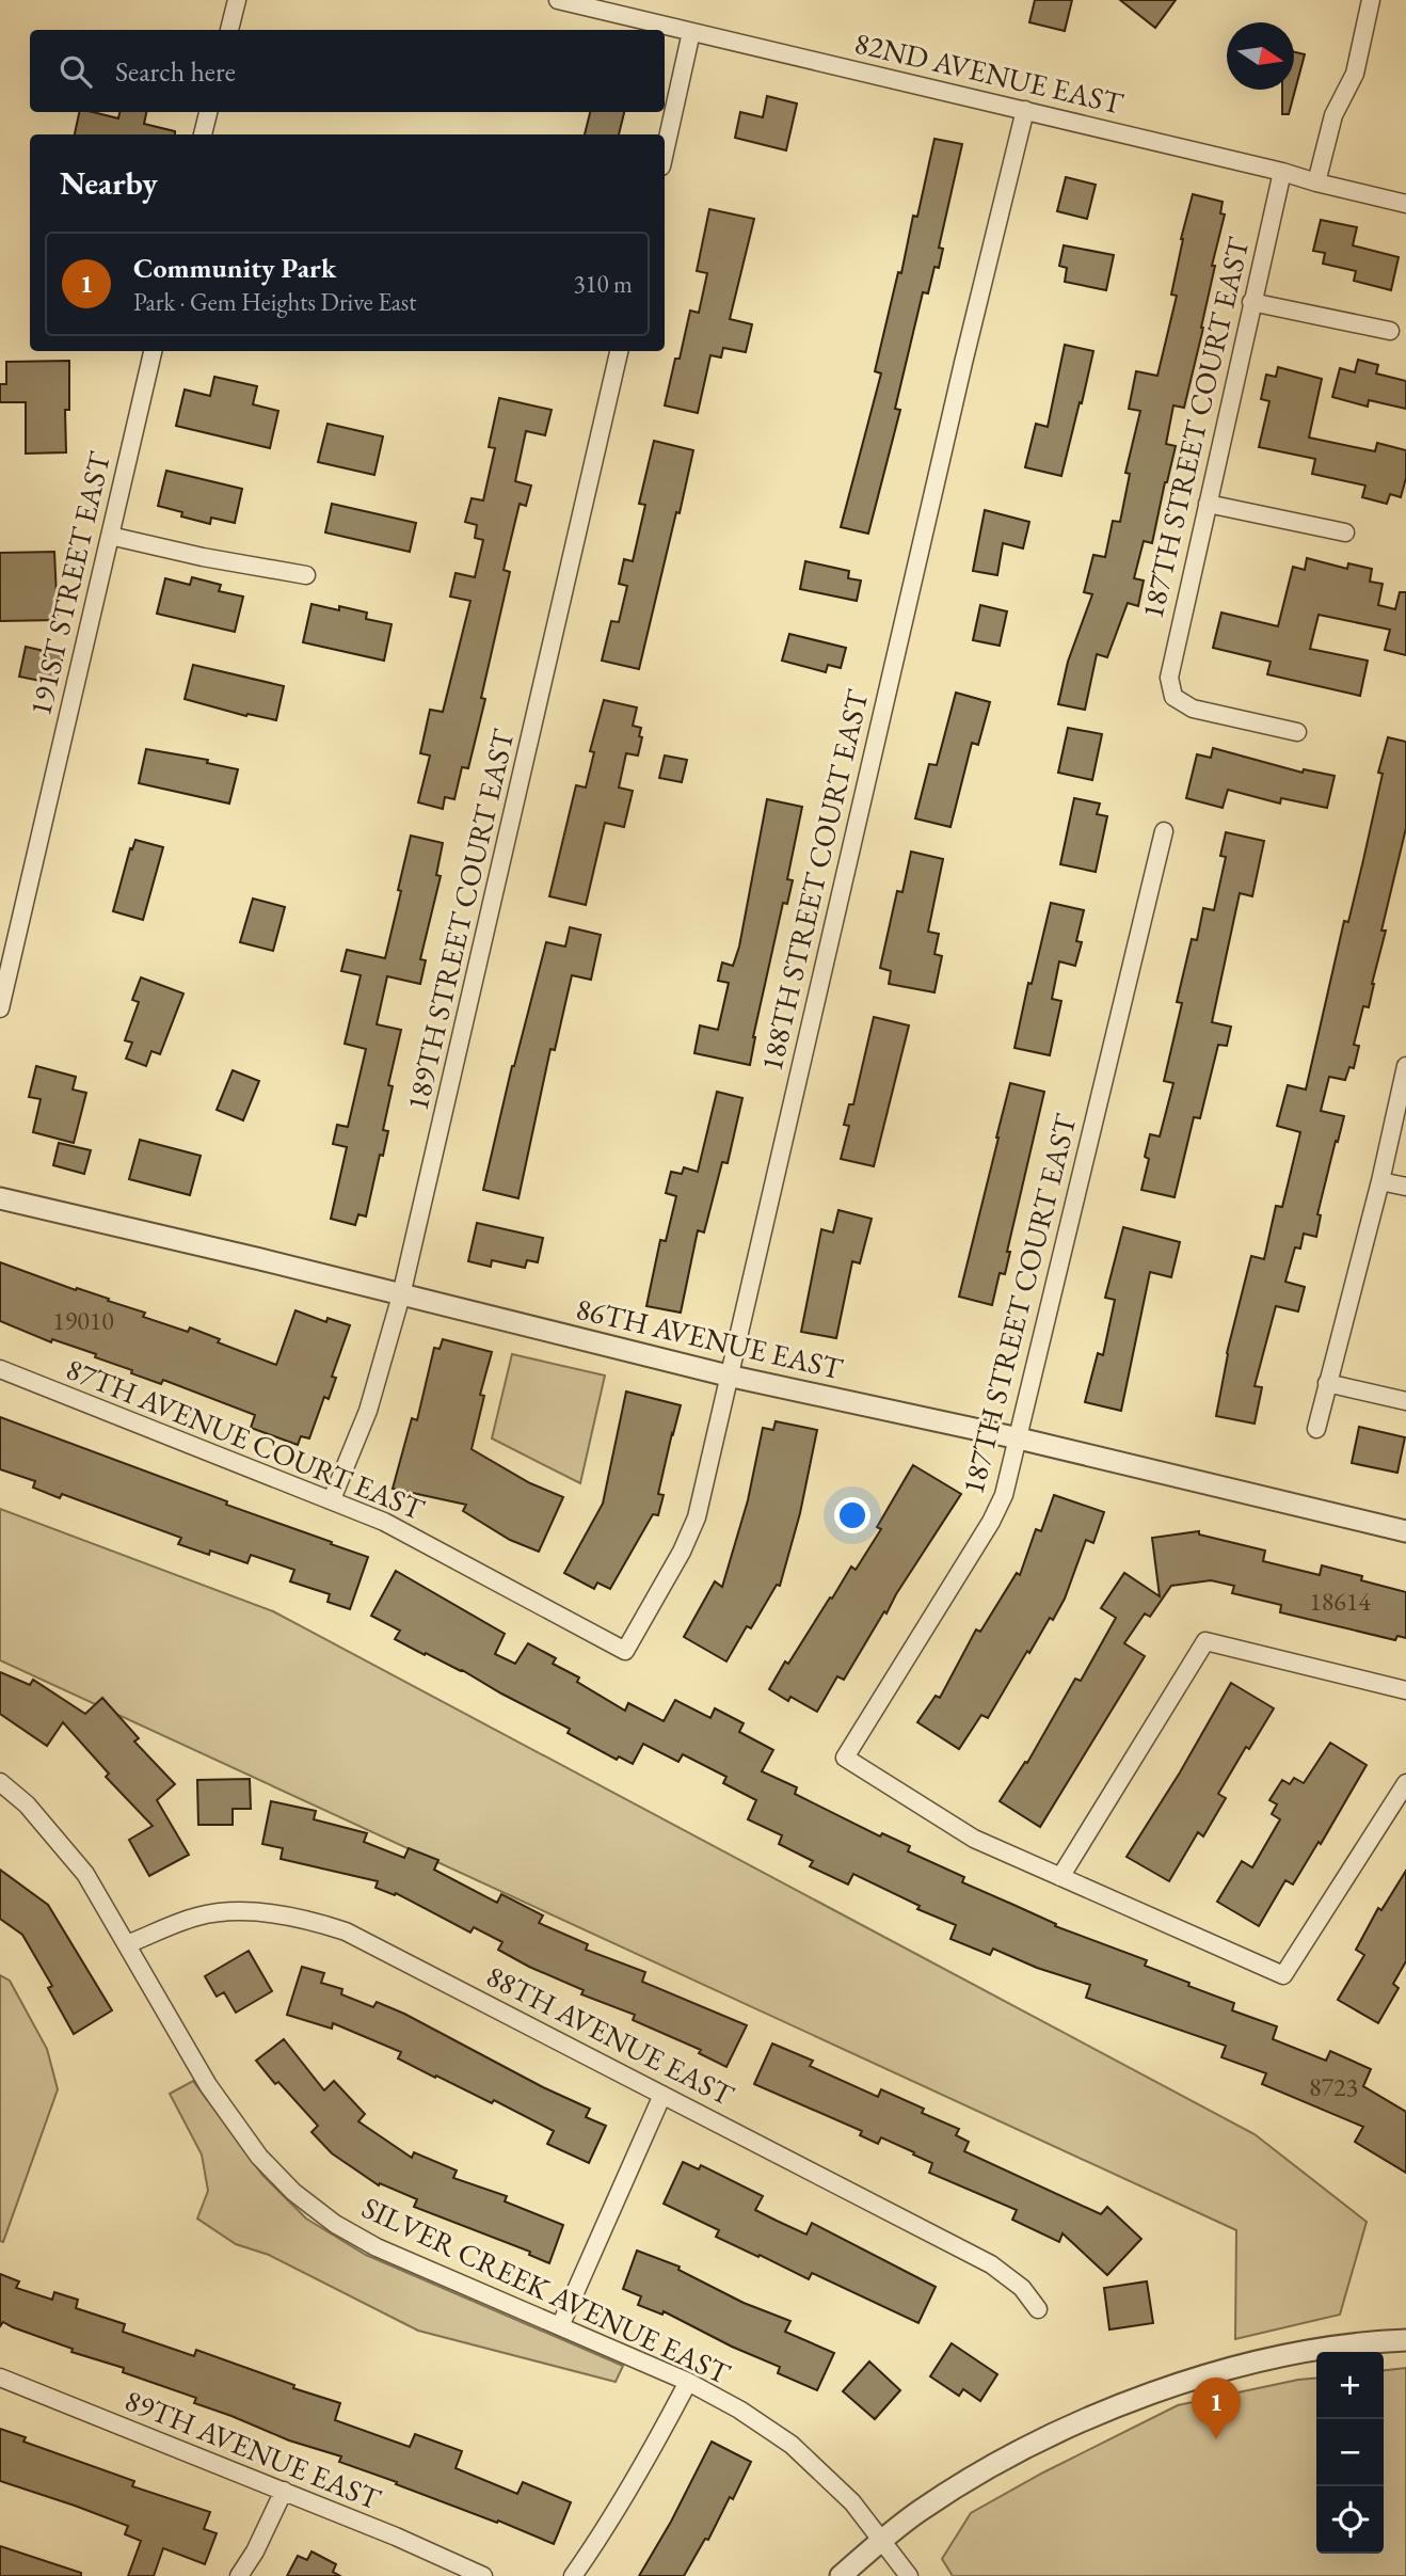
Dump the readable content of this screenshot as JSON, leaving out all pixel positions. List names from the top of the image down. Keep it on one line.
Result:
{"streets":{"street":["82ND AVENUE EAST","187TH STREET COURT EAST","191ST STREET EAST","188TH STREET COURT EAST","189TH STREET COURT EAST","86TH AVENUE EAST","87TH AVENUE COURT EAST","88TH AVENUE EAST","SILVER CREEK AVENUE EAST","89TH AVENUE EAST"]},"crossings":[["82ND AVENUE EAST","187TH STREET COURT EAST"],["82ND AVENUE EAST","188TH STREET COURT EAST"],["187TH STREET COURT EAST","86TH AVENUE EAST"],["188TH STREET COURT EAST","86TH AVENUE EAST"],["188TH STREET COURT EAST","87TH AVENUE COURT EAST"],["189TH STREET COURT EAST","86TH AVENUE EAST"],["189TH STREET COURT EAST","87TH AVENUE COURT EAST"],["88TH AVENUE EAST","SILVER CREEK AVENUE EAST"]],"house_numbers":["19010","18614","8723"],"north":"right","page":{"search":"Search here","heading":"Nearby","list":[{"mark":"1","name":"Community Park","note":"Park · Gem Heights Drive East","value":"310 m"}],"map_buttons":["+","−"],"pins":"1"}}
